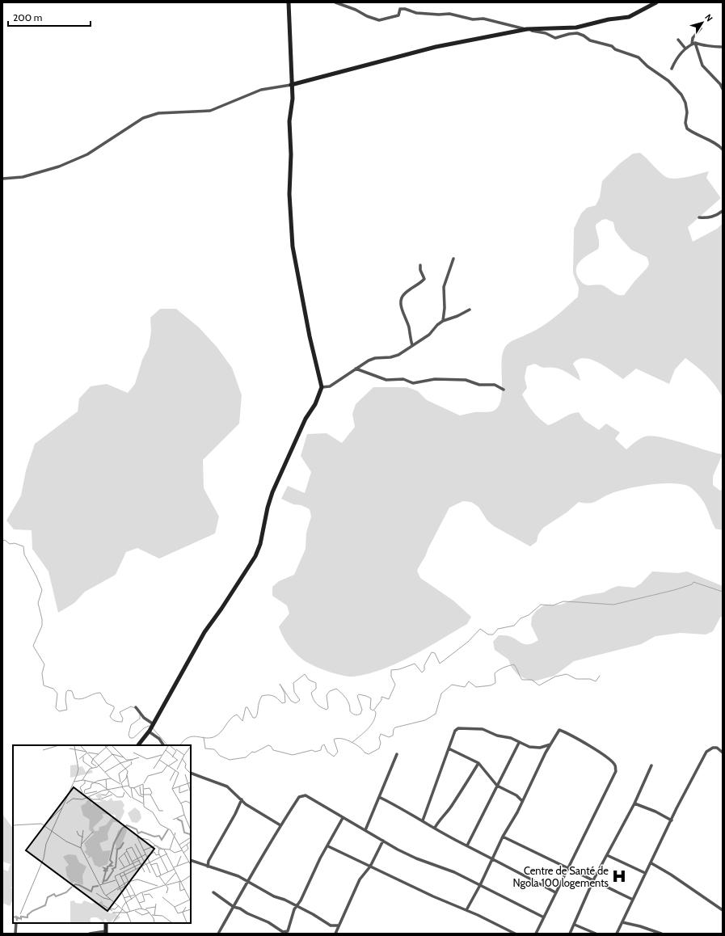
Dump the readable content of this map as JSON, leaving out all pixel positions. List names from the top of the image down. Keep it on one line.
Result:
{"places":{"hospital":["Centre de Santé de Ngola 100 logements"]},"scale_bar":"200 m","north":"top right"}
